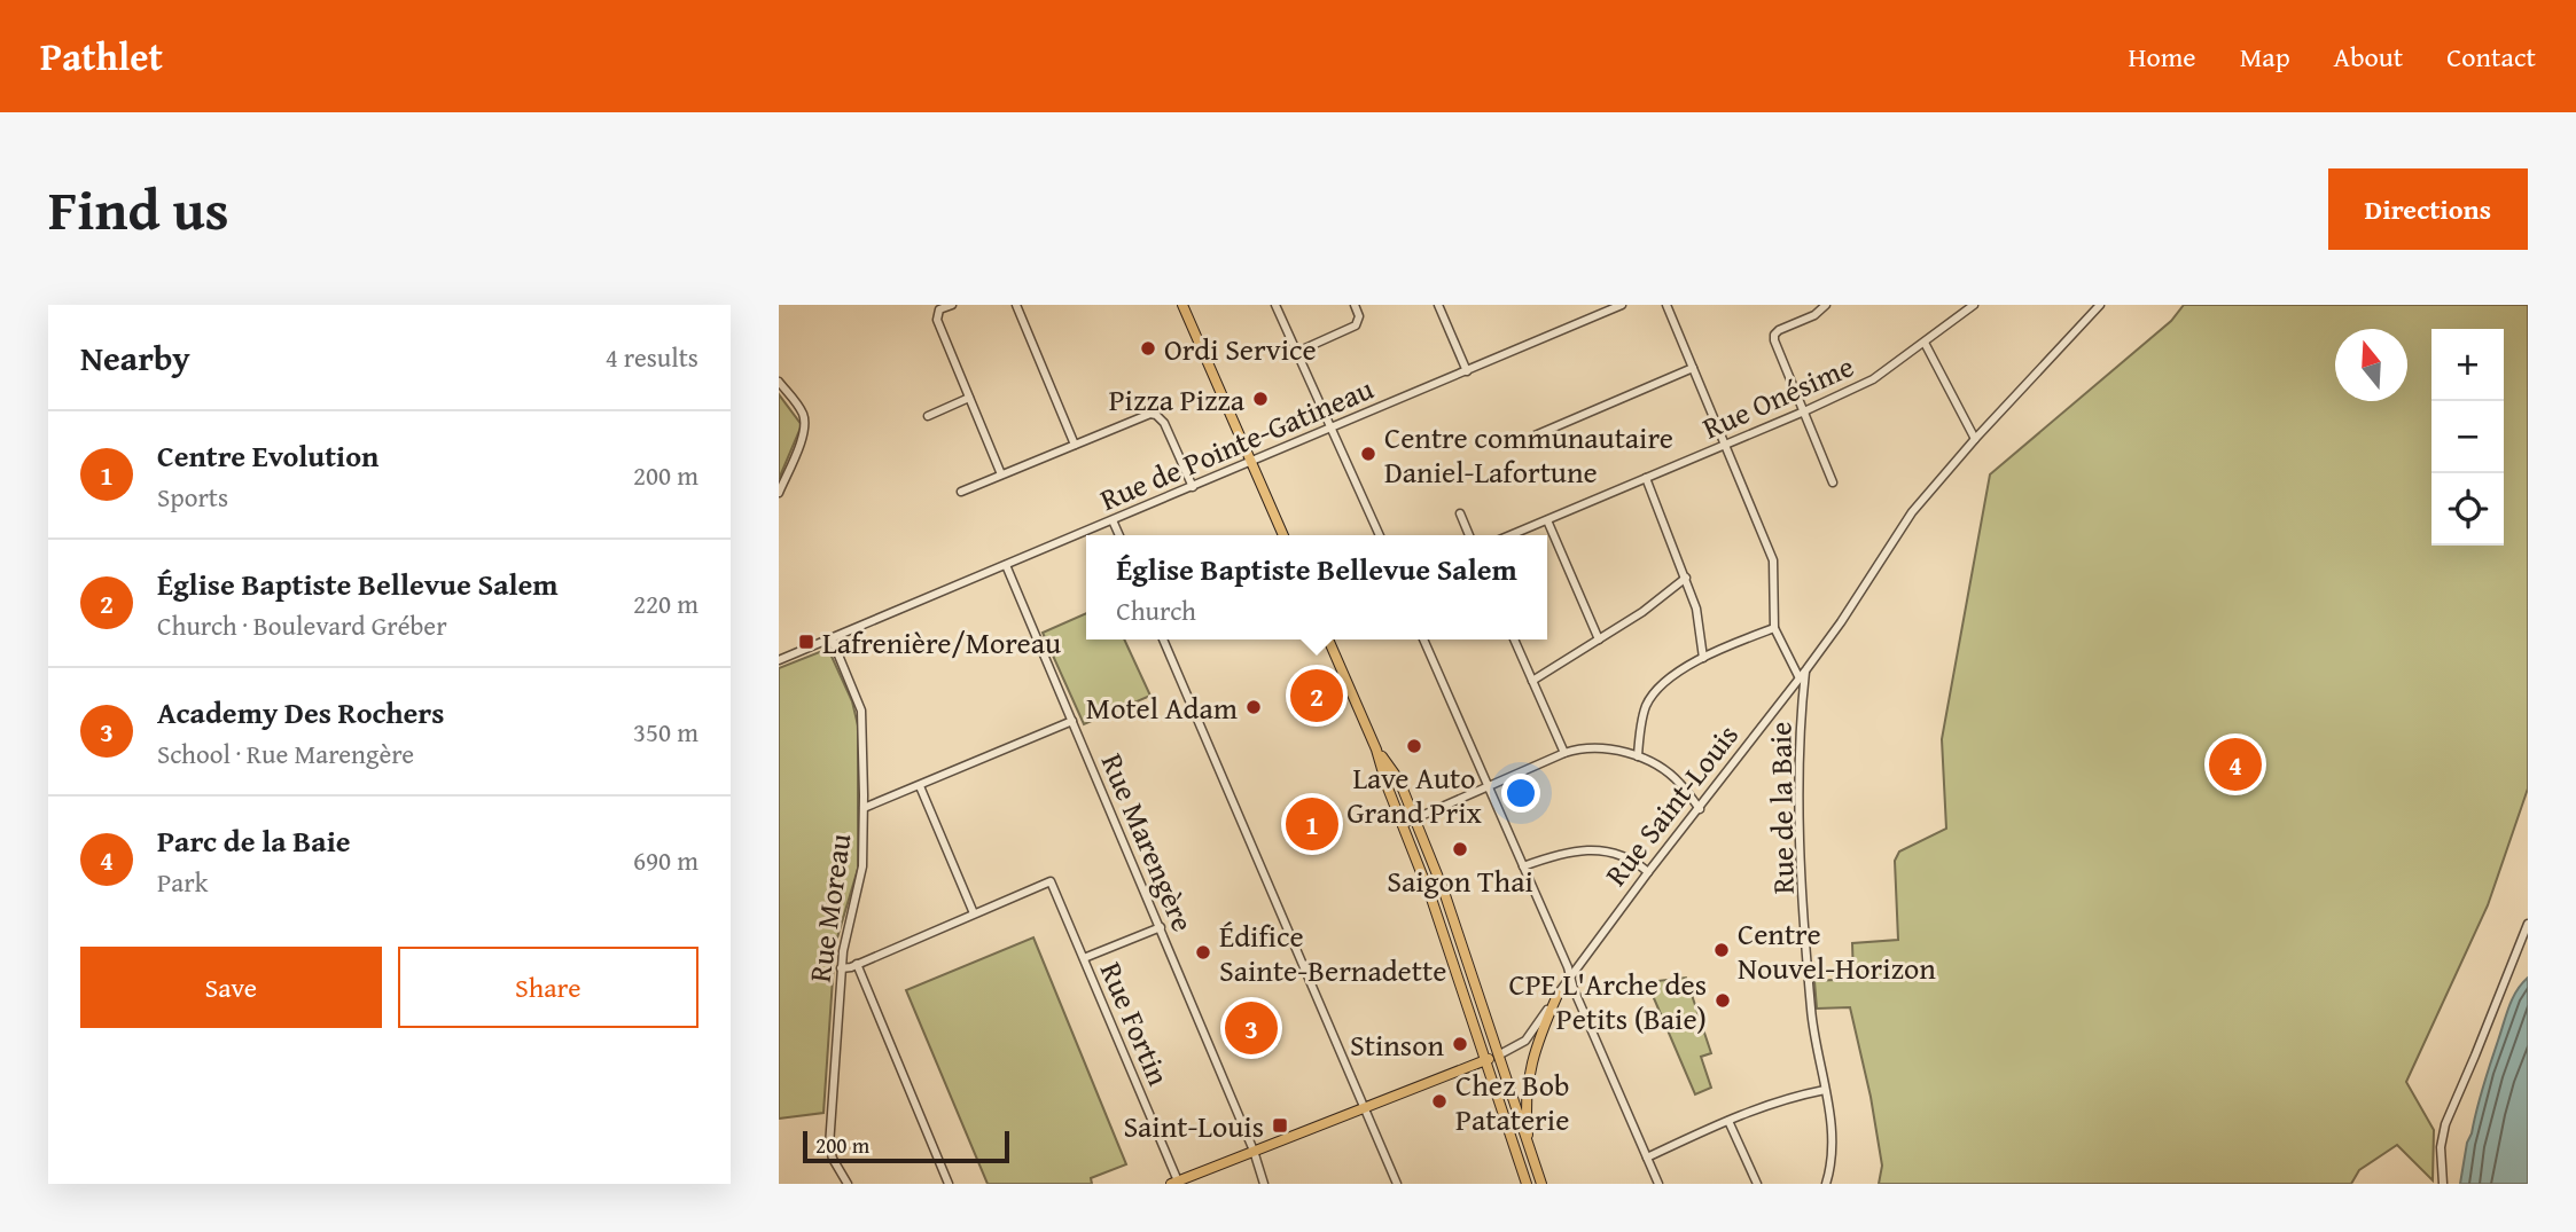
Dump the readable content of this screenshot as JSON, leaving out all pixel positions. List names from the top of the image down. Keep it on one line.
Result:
{"streets":{"main road":["Rue Saint-Louis"],"street":["Rue Onésime","Rue de Pointe-Gatineau","Rue de la Baie","Rue Marengère","Rue Moreau","Rue Fortin"]},"crossings":[["Rue Onésime","Rue de la Baie"],["Rue de Pointe-Gatineau","Rue Marengère"],["Rue de Pointe-Gatineau","Rue Moreau"],["Rue Saint-Louis","Rue de la Baie"],["Rue Saint-Louis","Rue Marengère"],["Rue Saint-Louis","Rue Fortin"]],"places":{"other":["Ordi Service","Pizza Pizza","Centre communautaire Daniel-Lafortune","Motel Adam","Lave Auto Grand Prix","Saigon Thai","Centre Nouvel-Horizon","Édifice Sainte-Bernadette","CPE L'Arche des Petits (Baie)","Stinson","Chez Bob Pataterie"],"transit":["Lafrenière/Moreau","Saint-Louis"]},"scale_bar":"200 m","north":"top","page":{"header":"Pathlet","nav":["Home","Map","About","Contact"],"title":"Find us","buttons":["Directions",["Save","Share"]],"heading":["Nearby","4 results"],"map_buttons":["+","−"],"list":[{"mark":"1","name":"Centre Evolution","note":"Sports","value":"200 m"},{"mark":"2","name":"Église Baptiste Bellevue Salem","note":"Church · Boulevard Gréber","value":"220 m"},{"mark":"3","name":"Academy Des Rochers","note":"School · Rue Marengère","value":"350 m"},{"mark":"4","name":"Parc de la Baie","note":"Park","value":"690 m"}],"popup":["Église Baptiste Bellevue Salem","Church"],"pins":["2","4","1","3"],"scale":"200 m"}}
